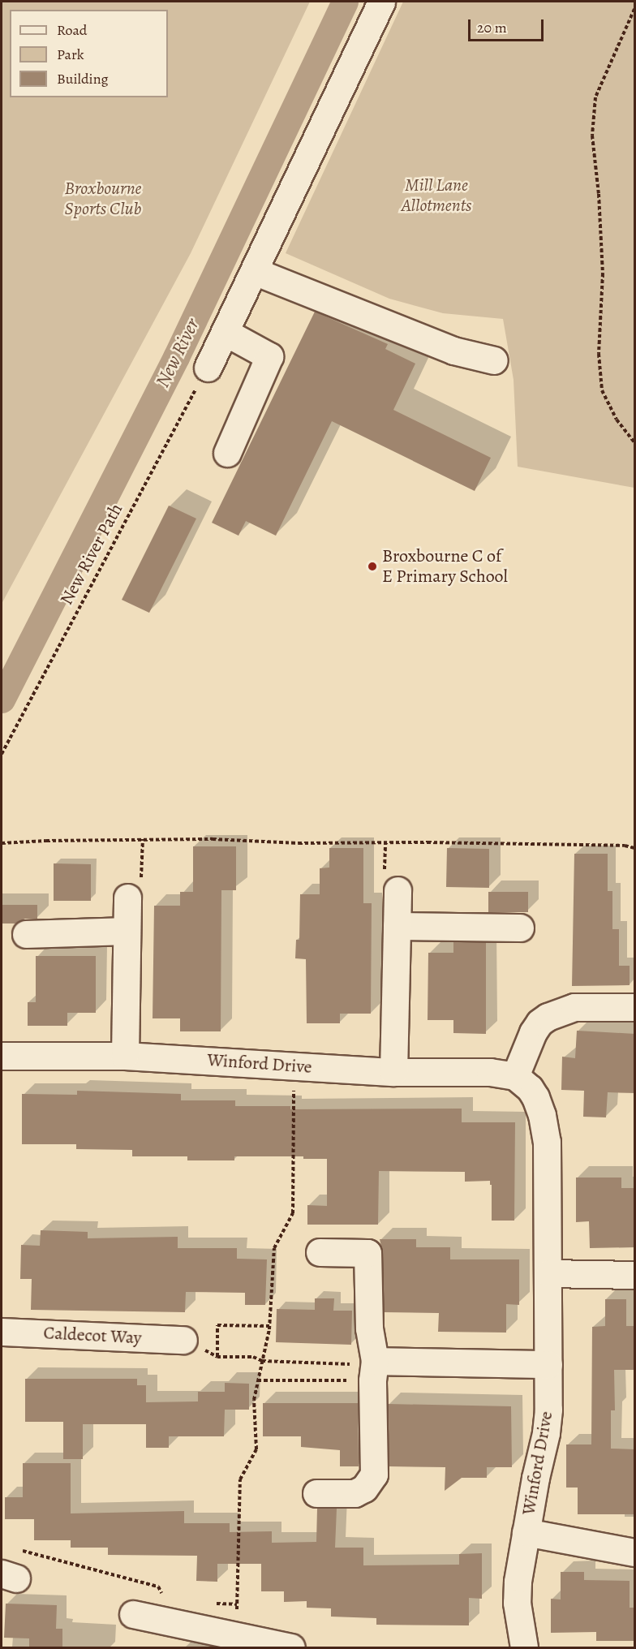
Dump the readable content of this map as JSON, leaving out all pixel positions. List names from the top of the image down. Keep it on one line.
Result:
{"streets":{"street":["Winford Drive","Caldecot Way"],"path":["New River Path"]},"water":["New River"],"parks":["Mill Lane Allotments","Broxbourne Sports Club"],"places":["Broxbourne C of E Primary School"],"legend":["Road","Park","Building"],"scale_bar":"20 m"}
